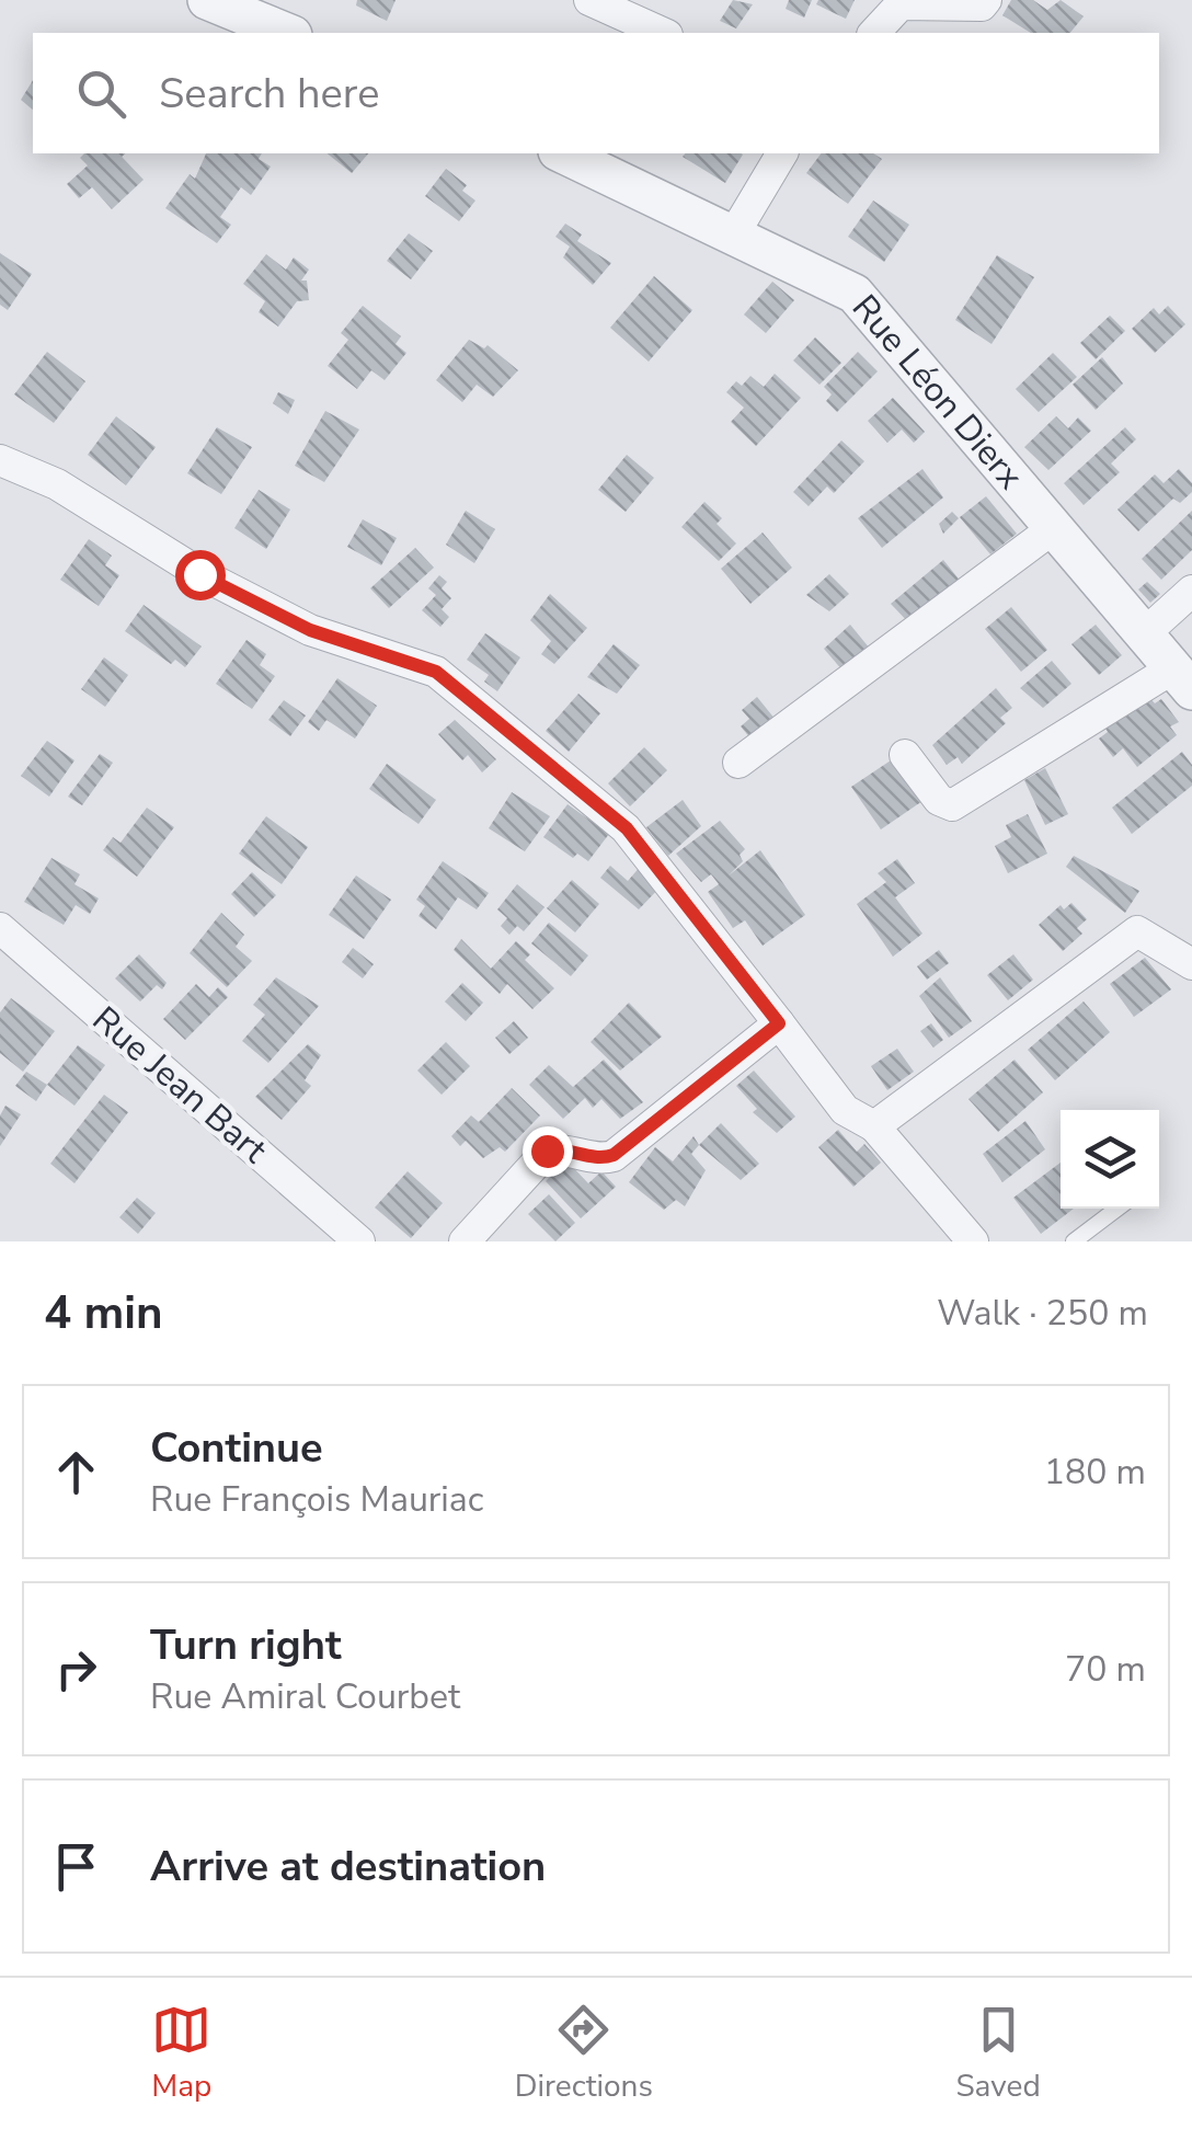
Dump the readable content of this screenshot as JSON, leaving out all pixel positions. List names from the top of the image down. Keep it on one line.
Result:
{"streets":{"street":["Rue Léon Dierx","Rue Jean Bart"]},"page":{"search":"Search here","heading":["4 min","Walk · 250 m"],"list":[["Continue","Rue François Mauriac","180 m"],["Turn right","Rue Amiral Courbet","70 m"],"Arrive at destination"],"nav":["Map","Directions","Saved"]}}
